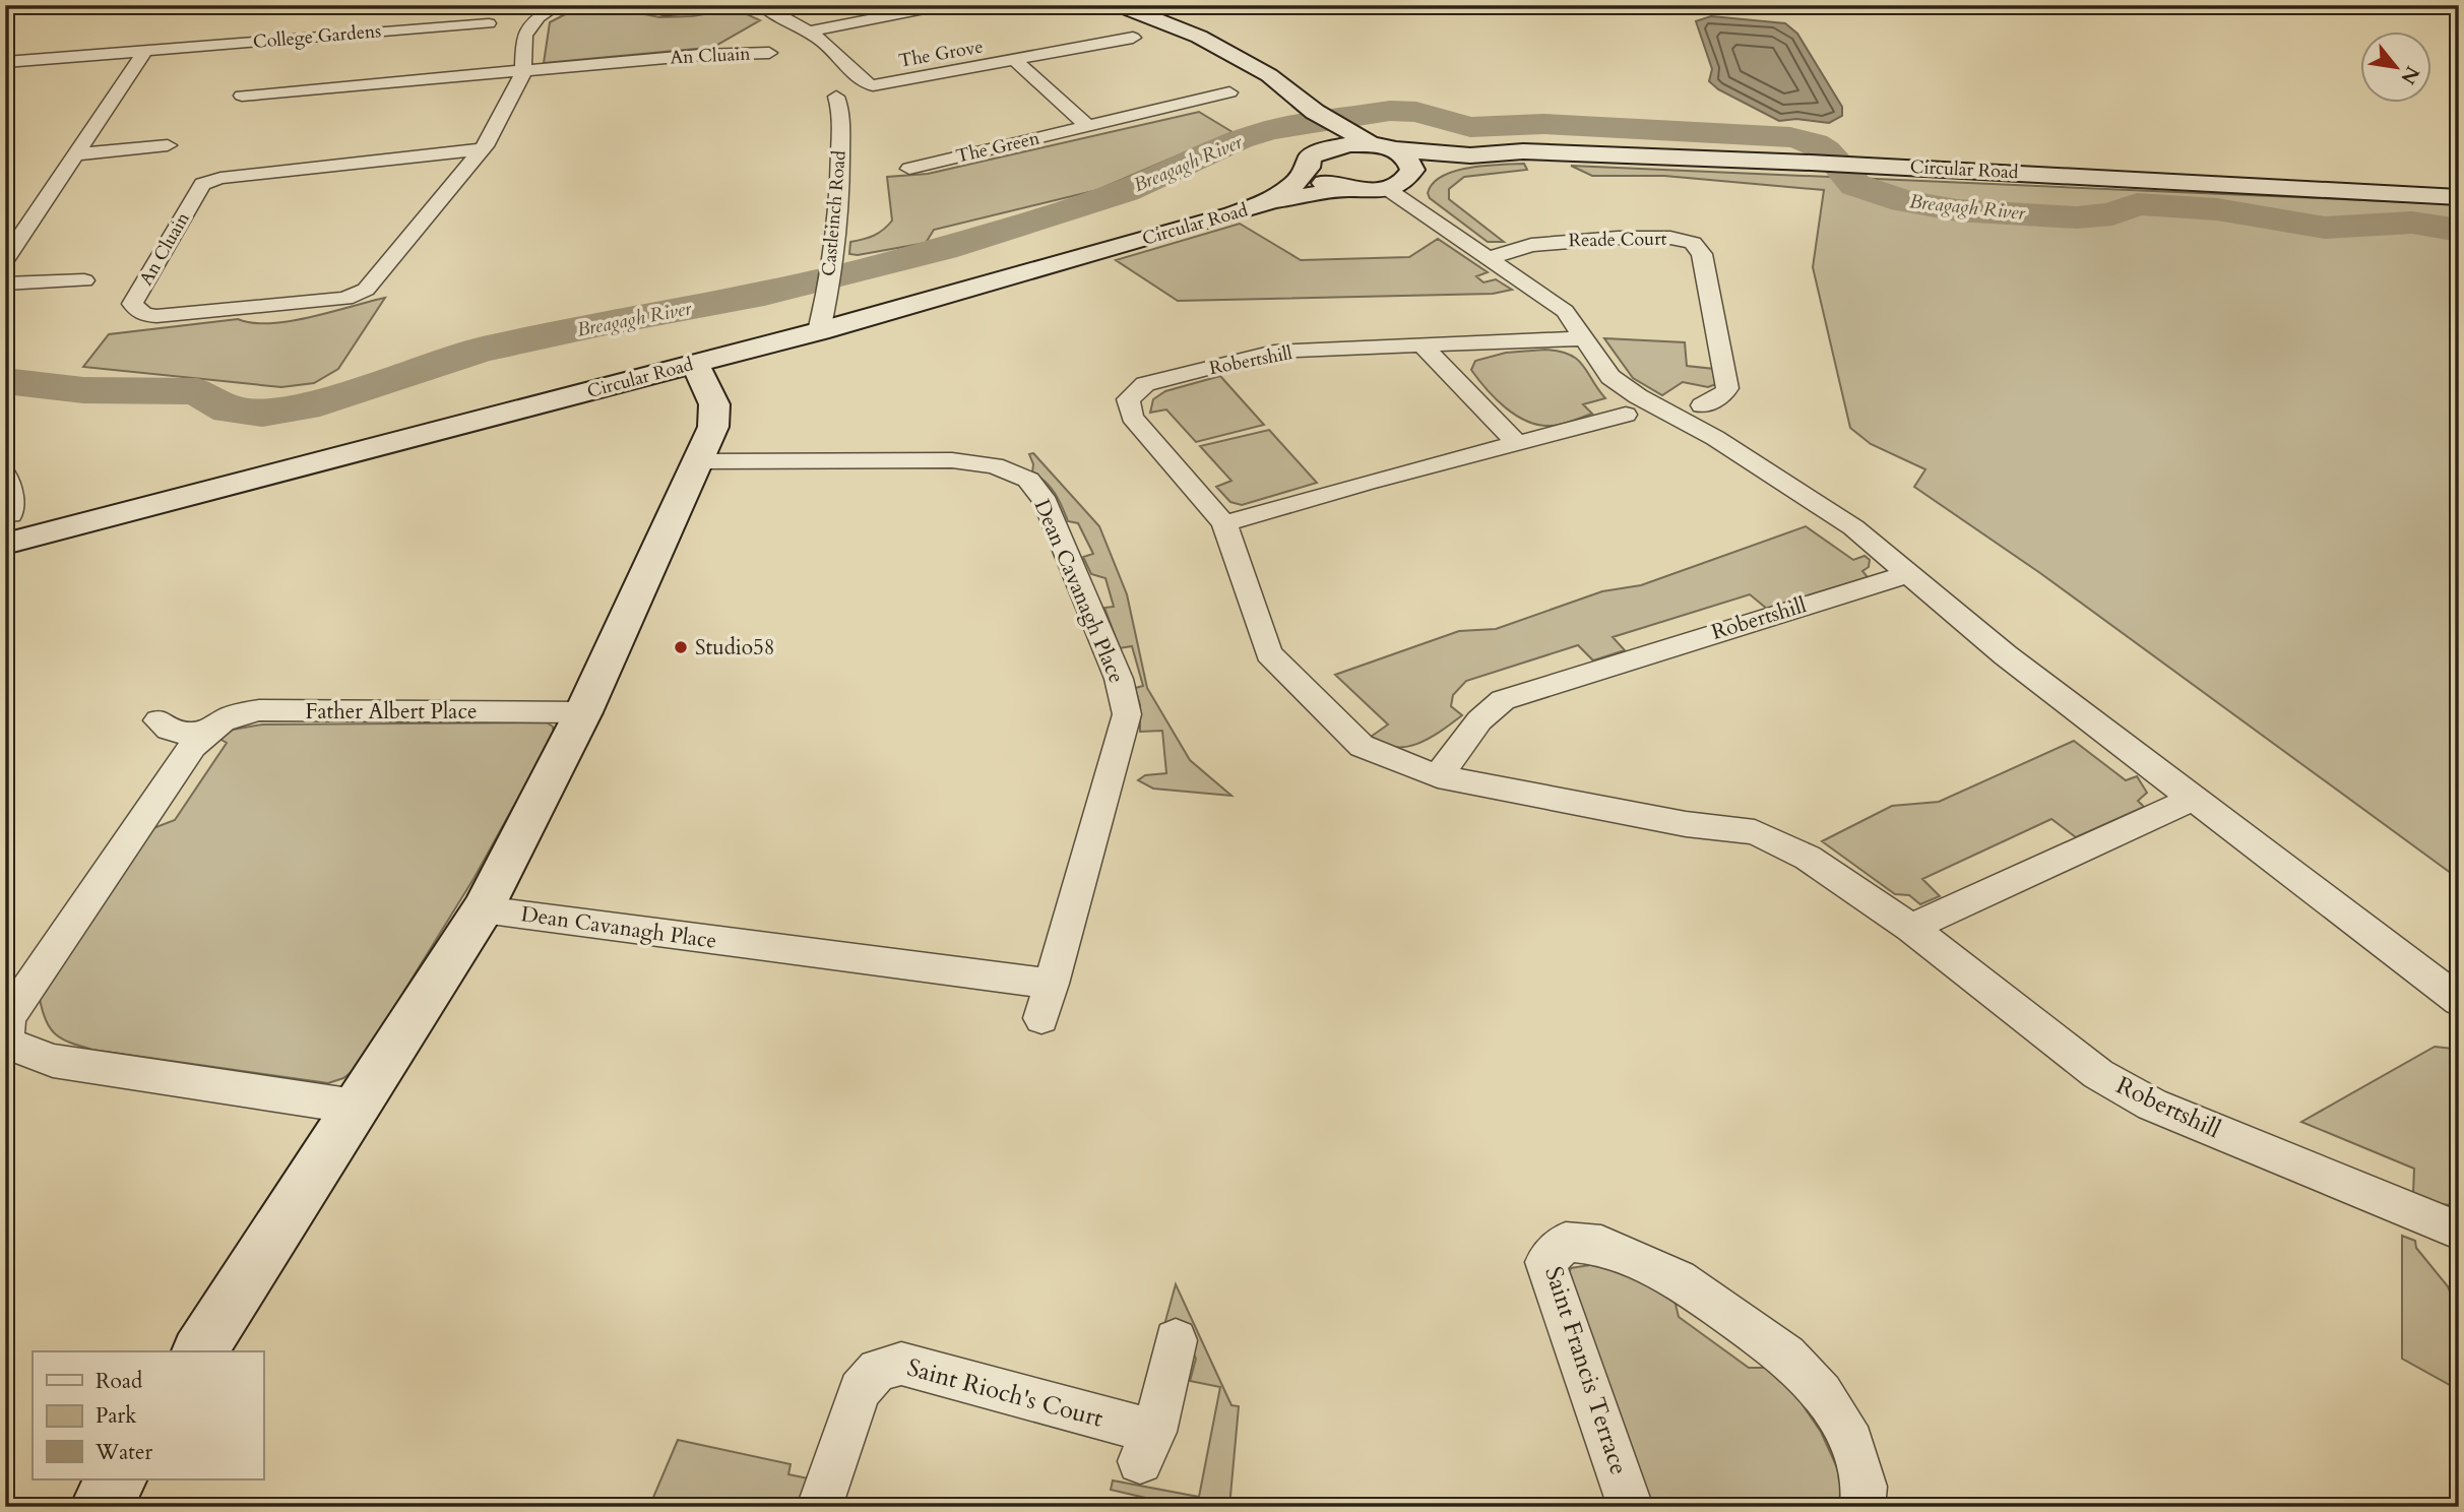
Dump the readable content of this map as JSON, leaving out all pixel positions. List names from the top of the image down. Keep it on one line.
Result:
{"streets":{"main road":["Circular Road"],"street":["College Gardens","The Grove","An Cluain","The Green","Castleinch Road","Reade Court","Robertshill","Dean Cavanagh Place","Father Albert Place","Saint Francis Terrace","Saint Rioch's Court"]},"crossings":[["The Grove","The Green"],["Circular Road","Castleinch Road"]],"water":["Breagagh River"],"places":["Studio58"],"legend":["Road","Park","Water"],"north":"bottom right"}
